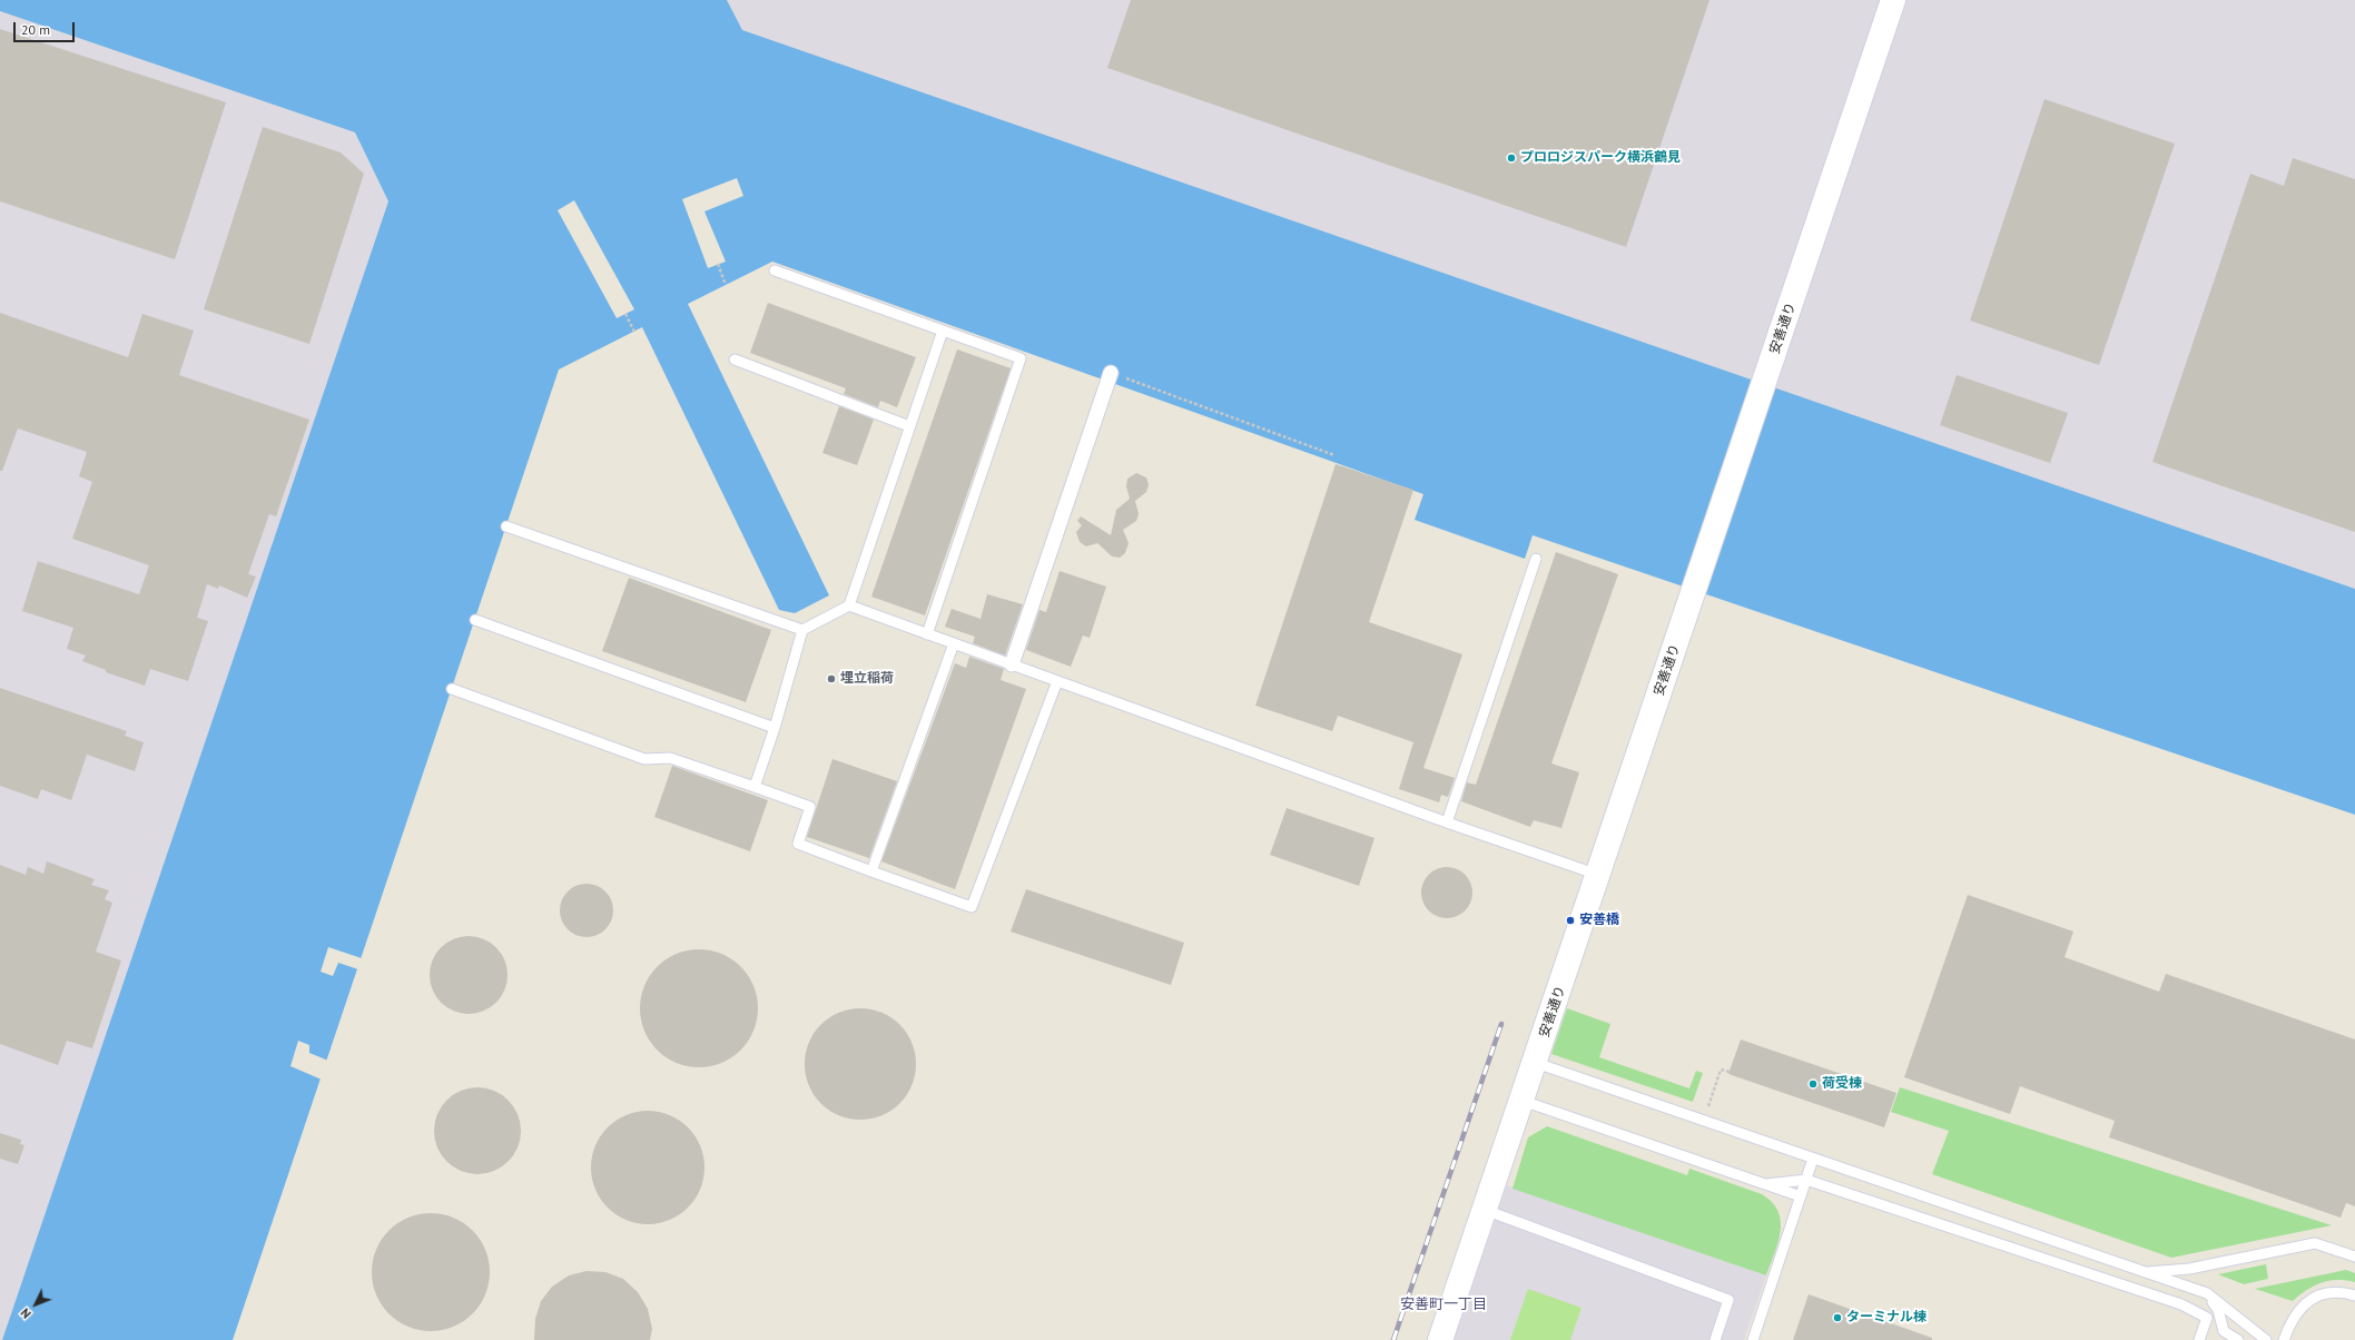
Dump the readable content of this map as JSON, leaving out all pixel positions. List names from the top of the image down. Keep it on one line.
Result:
{"streets":{"street":["安善通り"]},"districts":["安善町一丁目"],"places":["プロロジスパーク横浜鶴見","埋立稲荷","安善橋","荷受棟","ターミナル棟"],"scale_bar":"20 m","north":"bottom left"}
